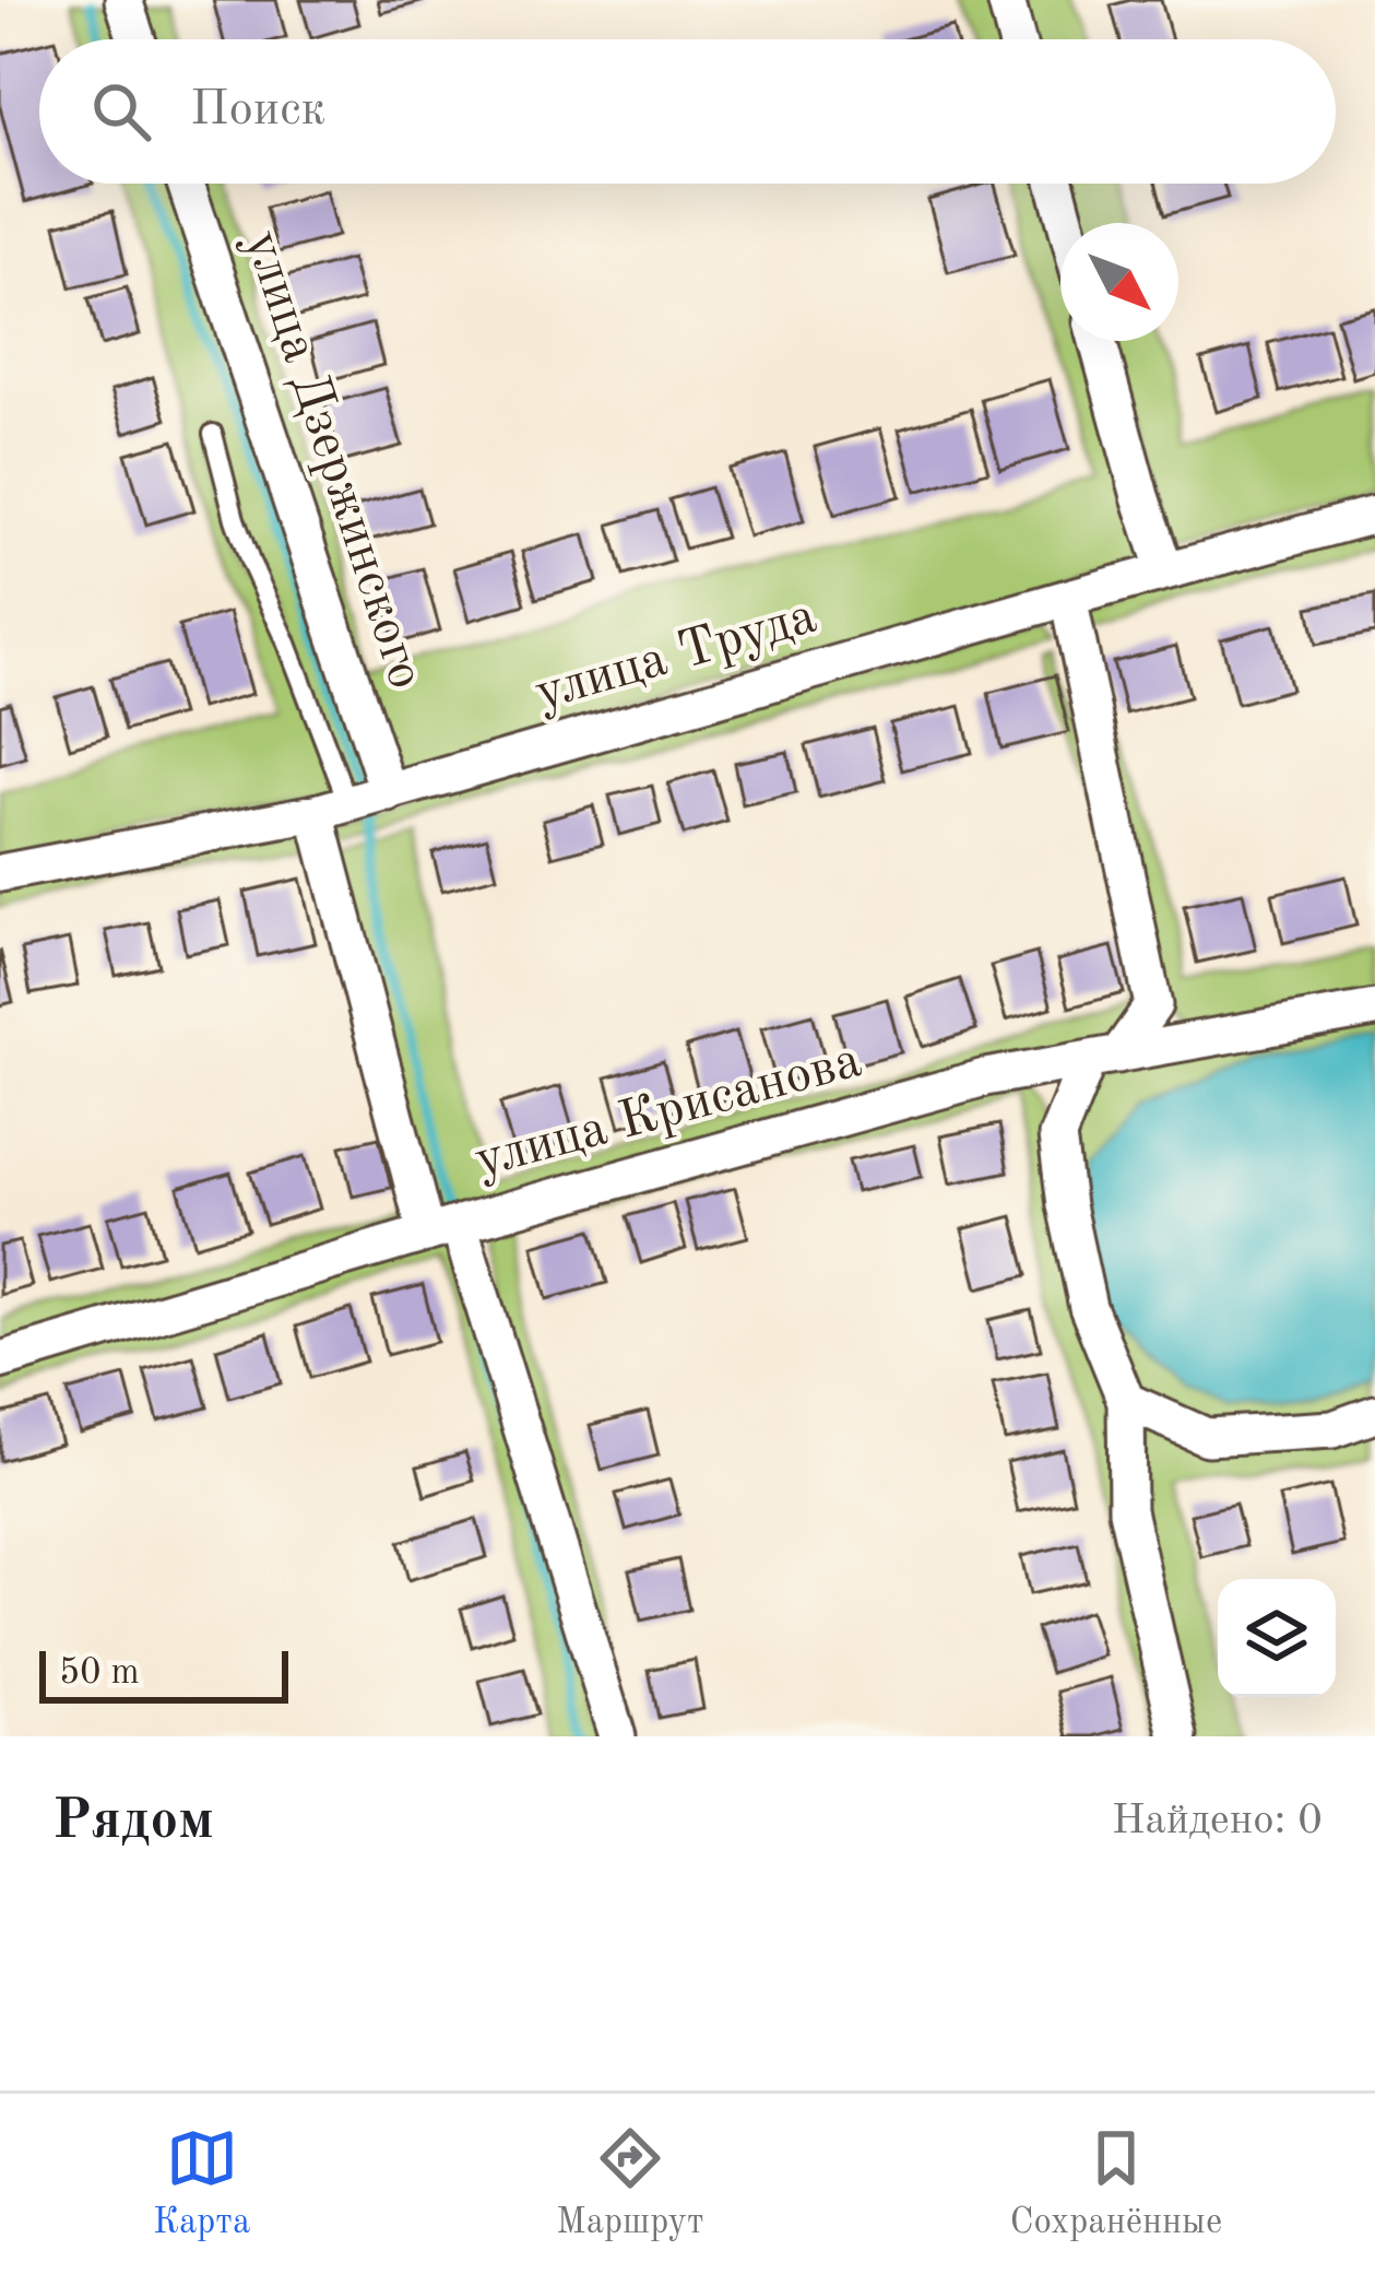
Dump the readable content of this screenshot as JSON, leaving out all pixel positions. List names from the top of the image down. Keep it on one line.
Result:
{"streets":{"street":["улица Дзержинского","улица Труда","улица Крисанова"]},"crossings":[["улица Дзержинского","улица Труда"]],"scale_bar":"50 m","north":"bottom right","page":{"search":"Поиск","scale":"50 m","heading":["Рядом","Найдено: 0"],"nav":["Карта","Маршрут","Сохранённые"]}}
